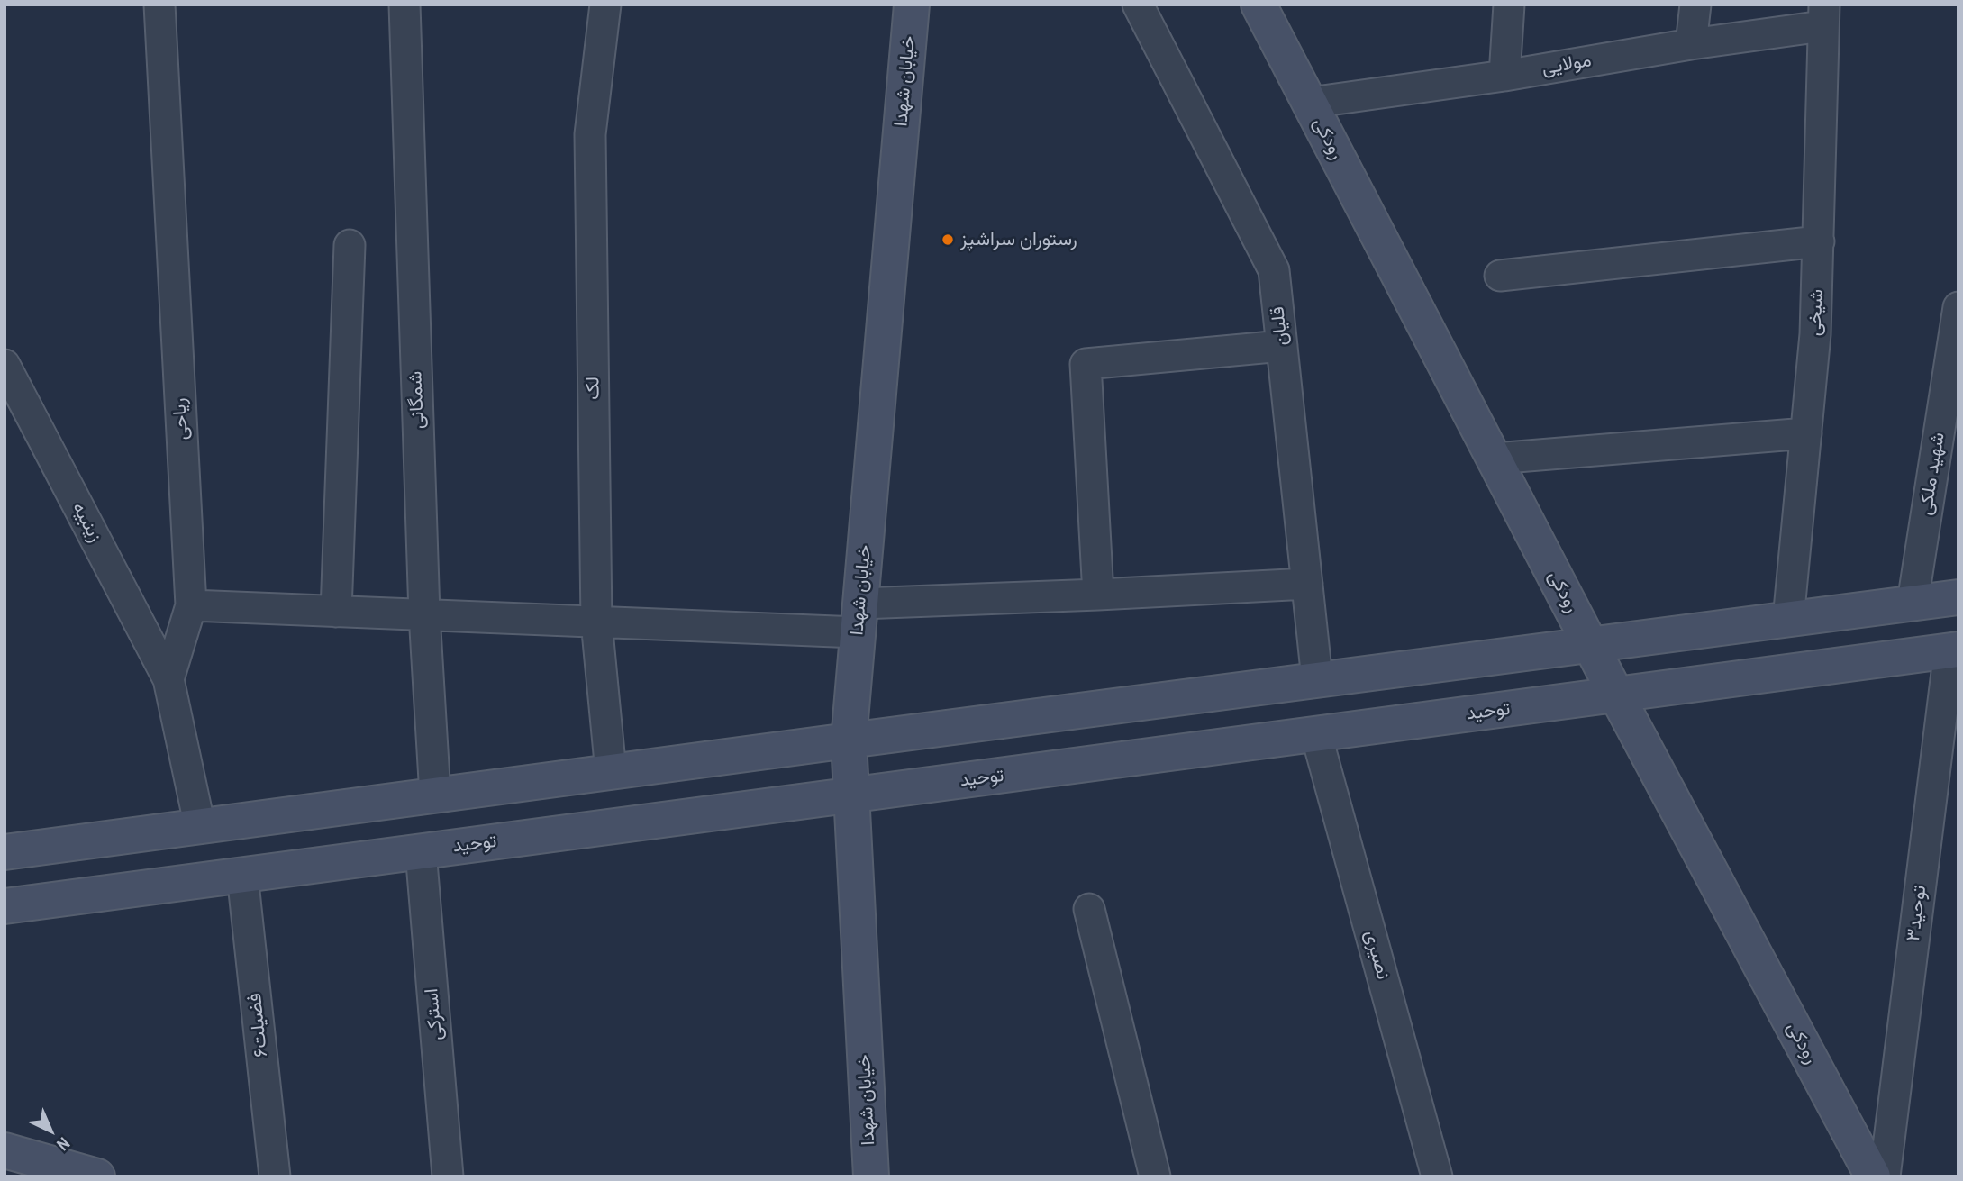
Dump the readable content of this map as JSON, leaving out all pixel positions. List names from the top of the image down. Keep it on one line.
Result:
{"streets":{"main road":["خیابان شهدا","رودکی","توحید"],"street":["مولایی","شیخی","قلیان","لک","شمگانی","ریاحی","شهید ملکی","زینبیه","توحید۳","نصیری","استرکی","فضیلت۶"]},"crossings":[["مولایی","رودکی"],["مولایی","شیخی"],["خیابان شهدا","توحید"],["رودکی","توحید"],["ریاحی","زینبیه"],["توحید","توحید۳"],["توحید","نصیری"],["توحید","استرکی"],["توحید","فضیلت۶"]],"places":["رستوران سراشپز"],"north":"bottom right"}
